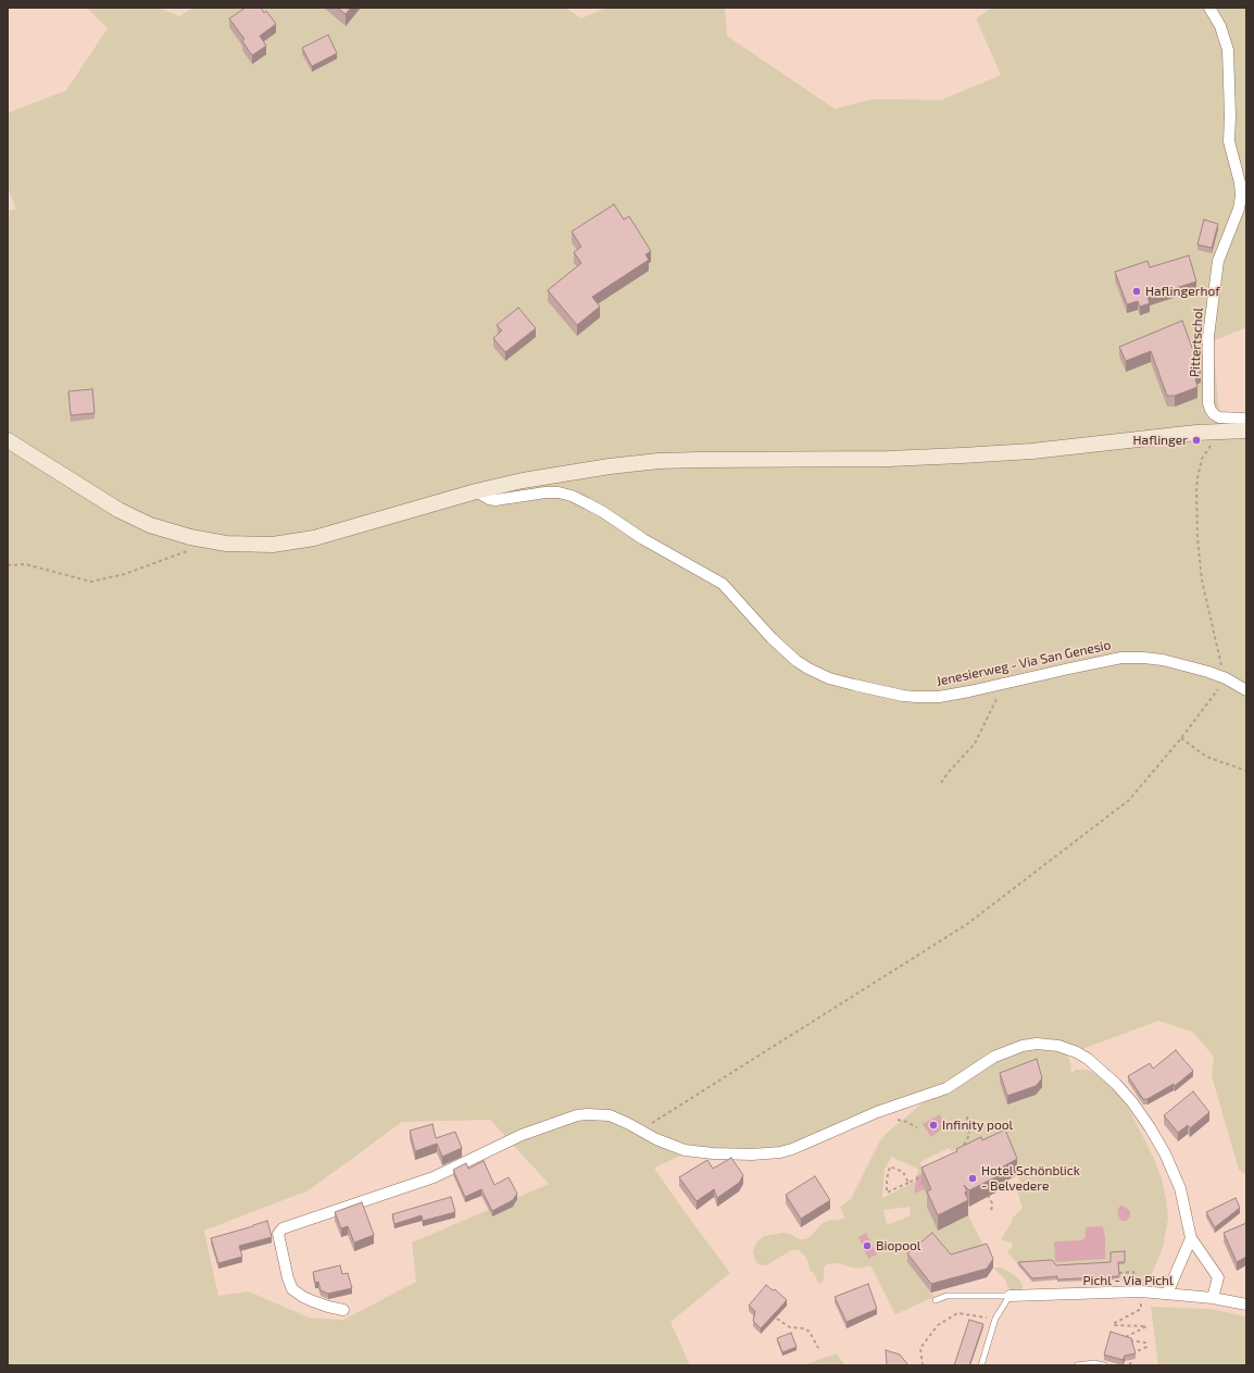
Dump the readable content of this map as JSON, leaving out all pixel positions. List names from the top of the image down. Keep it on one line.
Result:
{"streets":{"street":["Pittertschol","Jenesierweg - Via San Genesio","Pichl - Via Pichl"]},"places":["Haflingerhof","Haflinger","Infinity pool","Hotel Schönblick - Belvedere","Biopool"]}
